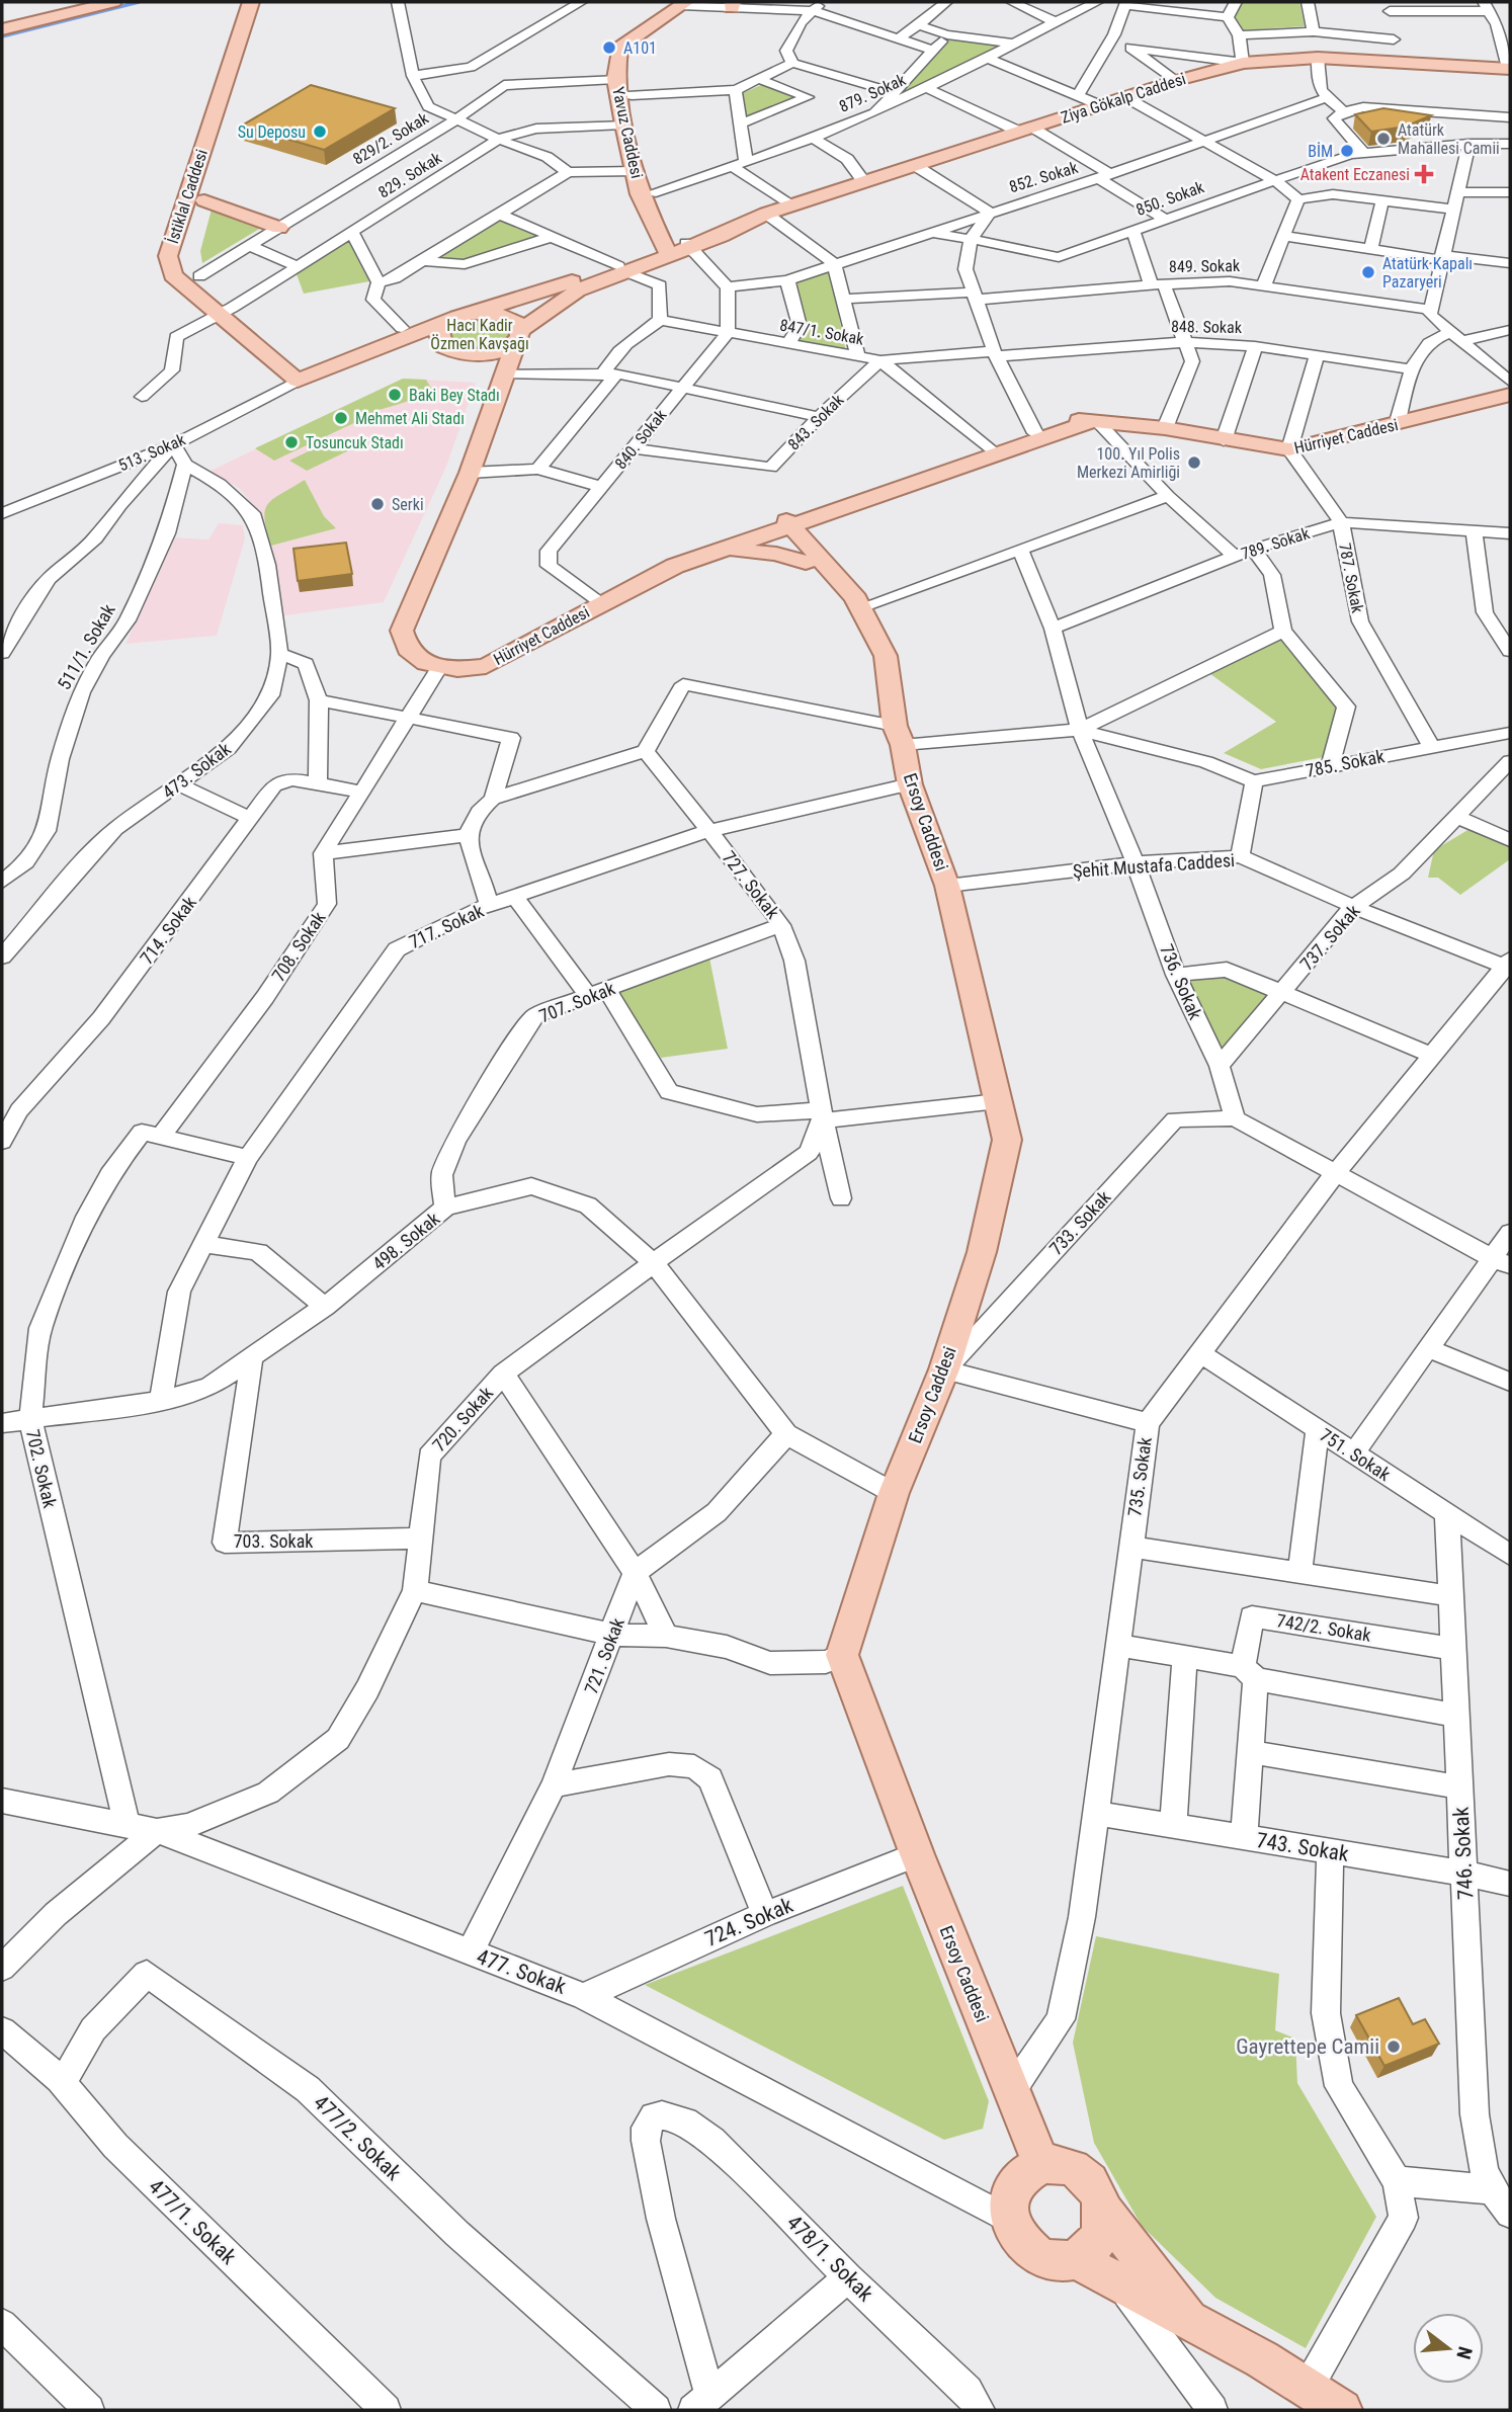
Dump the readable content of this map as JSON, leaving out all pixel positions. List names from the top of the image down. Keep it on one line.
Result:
{"streets":{"main road":["Ziya Gökalp Caddesi","Yavuz Caddesi","İstiklal Caddesi","Hürriyet Caddesi","Ersoy Caddesi"],"street":["879. Sokak","829/2. Sokak","829. Sokak","852. Sokak","850. Sokak","849. Sokak","848. Sokak","847/1. Sokak","843. Sokak","840. Sokak","513. Sokak","789. Sokak","787. Sokak","511/1. Sokak","785. Sokak","473. Sokak","Şehit Mustafa Caddesi","727. Sokak","717. Sokak","714. Sokak","737. Sokak","708. Sokak","736. Sokak","707. Sokak","733. Sokak","498. Sokak","720. Sokak","751. Sokak","702. Sokak","735. Sokak","703. Sokak","742/2. Sokak","721. Sokak","743. Sokak","746. Sokak","724. Sokak","477. Sokak","477/2. Sokak","477/1. Sokak","478/1. Sokak"]},"crossings":[["879. Sokak","Yavuz Caddesi"],["Ziya Gökalp Caddesi","Yavuz Caddesi"],["Yavuz Caddesi","829/2. Sokak"],["Yavuz Caddesi","829. Sokak"],["829/2. Sokak","İstiklal Caddesi"],["829. Sokak","İstiklal Caddesi"],["852. Sokak","850. Sokak"],["İstiklal Caddesi","513. Sokak"],["847/1. Sokak","843. Sokak"],["847/1. Sokak","Hürriyet Caddesi"],["847/1. Sokak","840. Sokak"],["843. Sokak","840. Sokak"],["Hürriyet Caddesi","840. Sokak"],["Hürriyet Caddesi","787. Sokak"],["Hürriyet Caddesi","Ersoy Caddesi"],["513. Sokak","473. Sokak"],["789. Sokak","787. Sokak"],["789. Sokak","736. Sokak"],["787. Sokak","785. Sokak"],["511/1. Sokak","473. Sokak"],["Ersoy Caddesi","Şehit Mustafa Caddesi"],["Ersoy Caddesi","717. Sokak"],["Ersoy Caddesi","733. Sokak"],["Ersoy Caddesi","498. Sokak"],["Ersoy Caddesi","735. Sokak"],["Ersoy Caddesi","724. Sokak"],["Ersoy Caddesi","477. Sokak"],["Şehit Mustafa Caddesi","737. Sokak"],["Şehit Mustafa Caddesi","736. Sokak"],["Şehit Mustafa Caddesi","735. Sokak"],["727. Sokak","717. Sokak"],["727. Sokak","707. Sokak"],["727. Sokak","720. Sokak"],["717. Sokak","498. Sokak"],["737. Sokak","736. Sokak"],["708. Sokak","702. Sokak"],["736. Sokak","733. Sokak"],["707. Sokak","498. Sokak"],["498. Sokak","720. Sokak"],["498. Sokak","702. Sokak"],["498. Sokak","703. Sokak"],["720. Sokak","703. Sokak"],["720. Sokak","477. Sokak"],["751. Sokak","735. Sokak"],["751. Sokak","746. Sokak"],["702. Sokak","477. Sokak"],["735. Sokak","743. Sokak"],["742/2. Sokak","743. Sokak"],["742/2. Sokak","746. Sokak"],["721. Sokak","477. Sokak"],["743. Sokak","746. Sokak"],["724. Sokak","477. Sokak"],["477/2. Sokak","477/1. Sokak"]],"parks":["Hacı Kadir Özmen Kavşağı"],"places":{"other":["A101","Su Deposu","Atatürk Mahallesi Camii","BİM","Atatürk Kapalı Pazaryeri","Baki Bey Stadı","Mehmet Ali Stadı","Tosuncuk Stadı","100. Yıl Polis Merkezi Amirliği","Serki","Gayrettepe Camii"],"health":["Atakent Eczanesi"]},"north":"right"}
